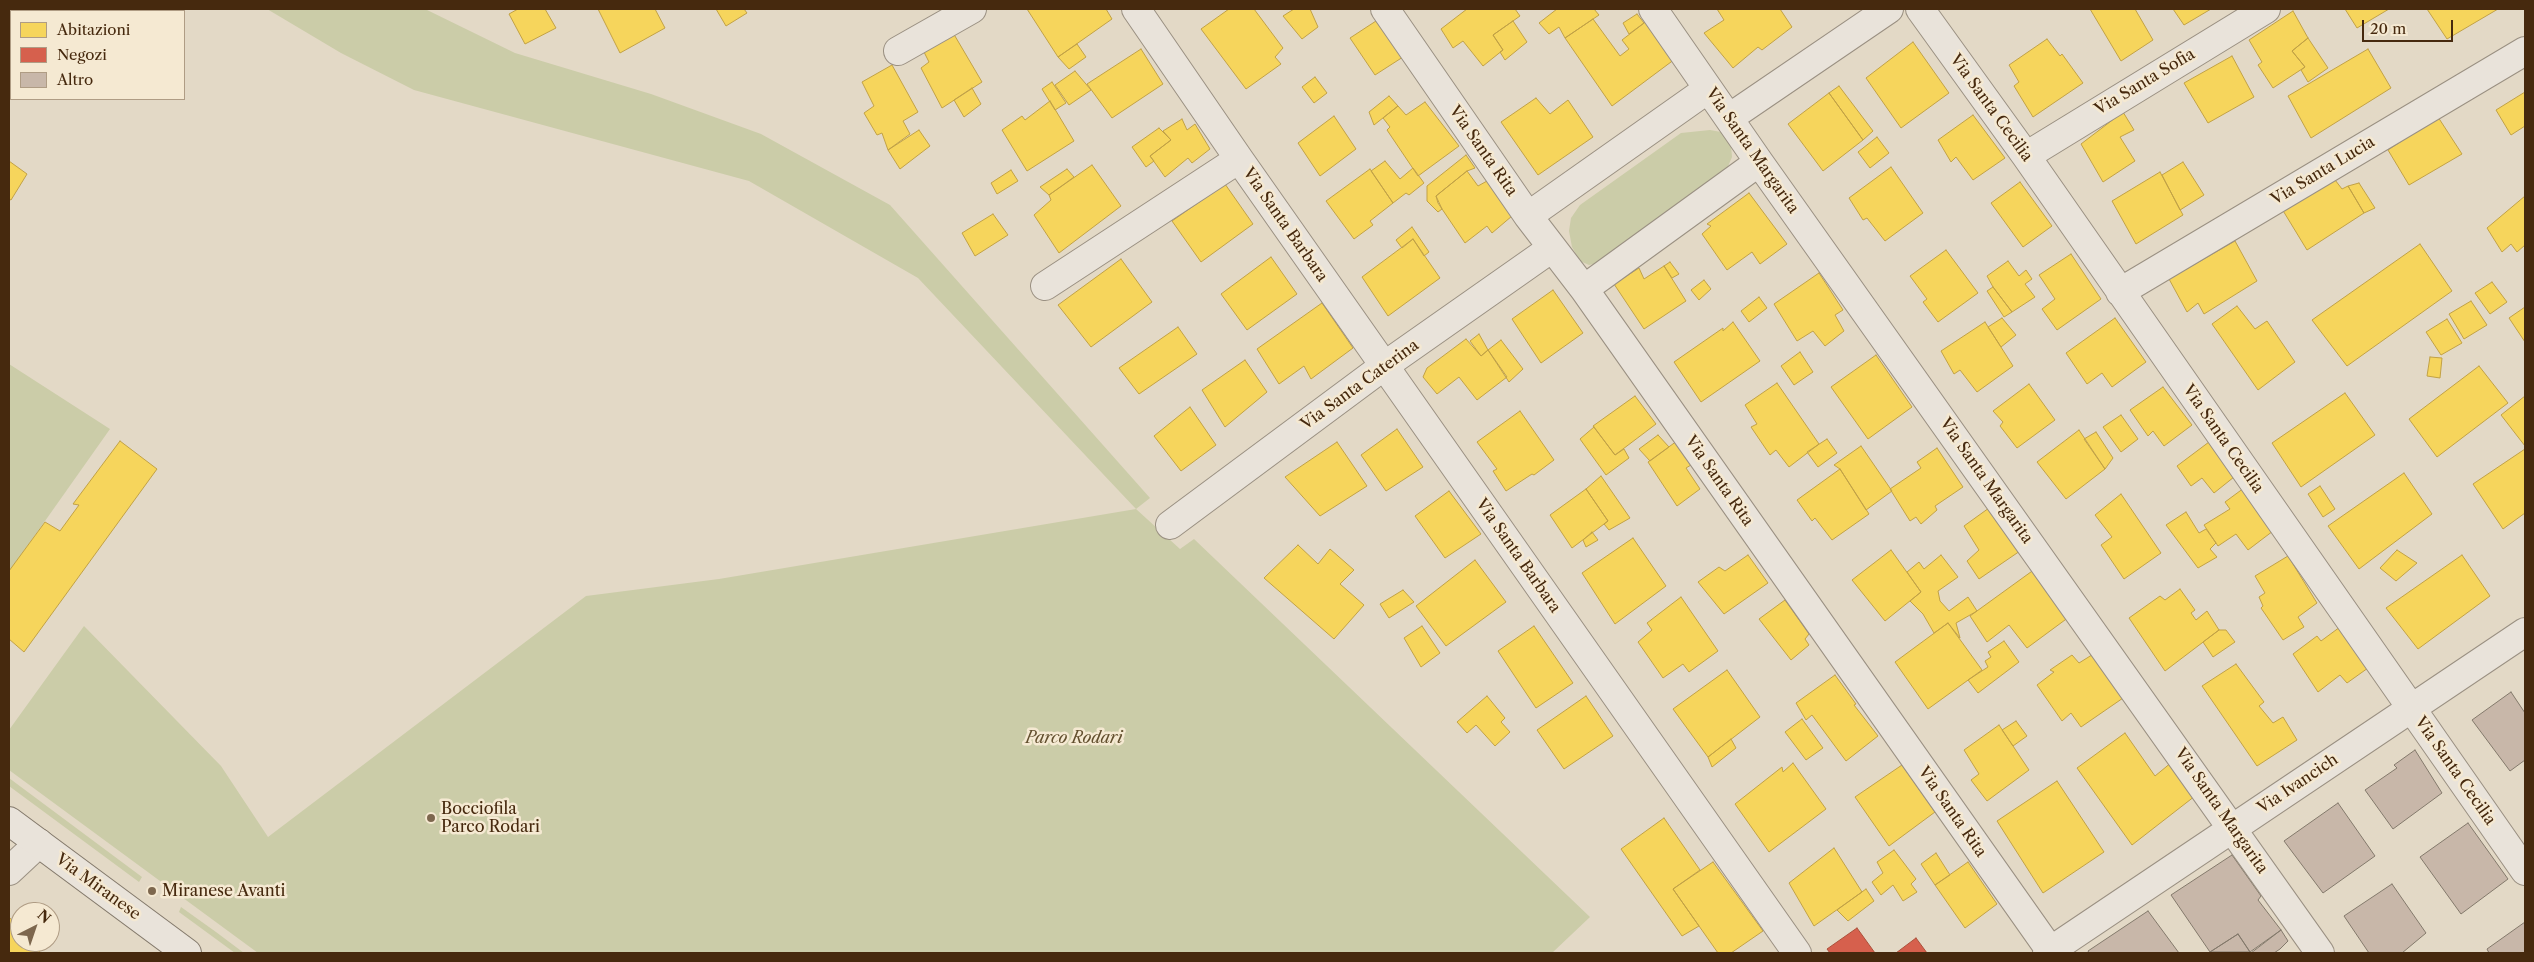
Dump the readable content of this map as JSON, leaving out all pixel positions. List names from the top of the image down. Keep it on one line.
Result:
{"streets":{"street":["Via Santa Sofia","Via Santa Cecilia","Via Santa Rita","Via Santa Margarita","Via Santa Lucia","Via Santa Barbara","Via Santa Caterina","Via Ivancich","Via Miranese"]},"crossings":[["Via Santa Sofia","Via Santa Cecilia"],["Via Santa Cecilia","Via Santa Lucia"],["Via Santa Cecilia","Via Ivancich"],["Via Santa Rita","Via Santa Caterina"],["Via Santa Rita","Via Ivancich"],["Via Santa Margarita","Via Ivancich"],["Via Santa Barbara","Via Santa Caterina"]],"parks":["Parco Rodari"],"places":["Bocciofila Parco Rodari","Miranese Avanti"],"legend":["Abitazioni","Negozi","Altro"],"scale_bar":"20 m","north":"top right"}
